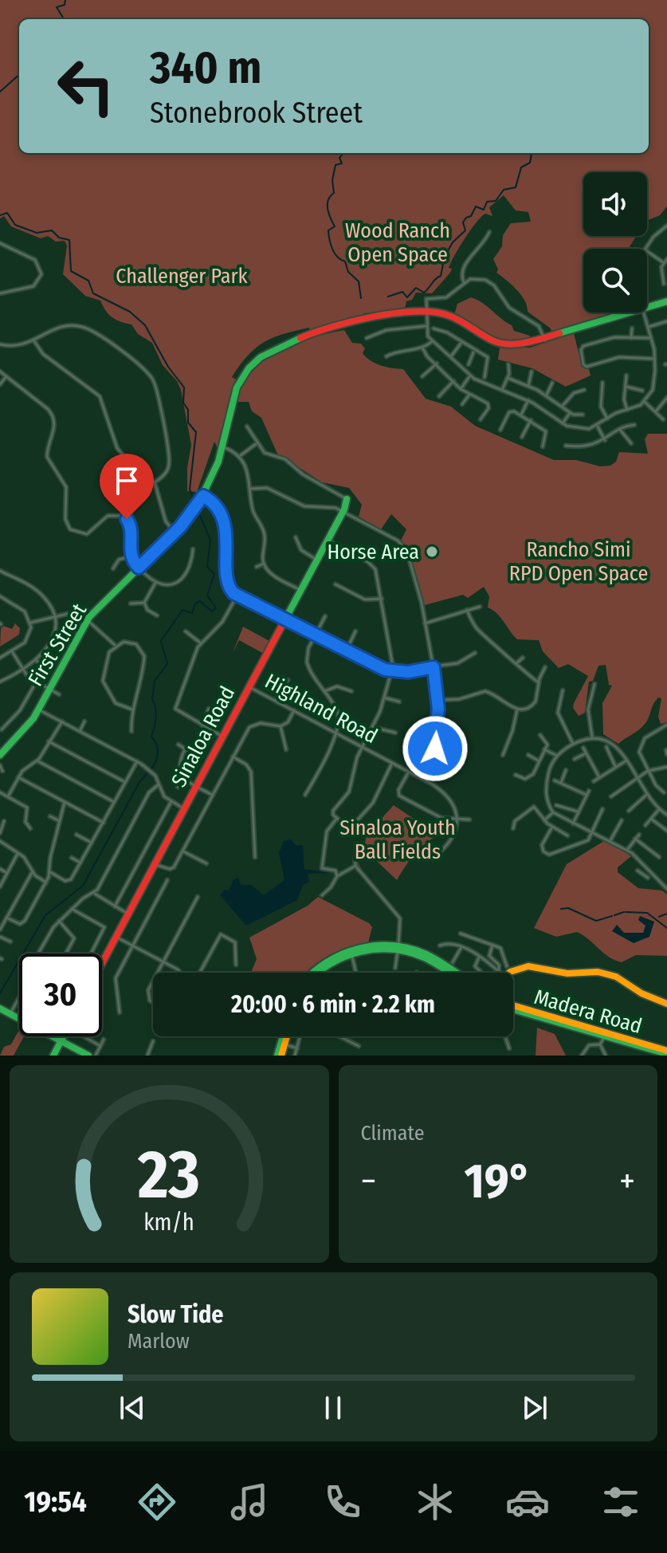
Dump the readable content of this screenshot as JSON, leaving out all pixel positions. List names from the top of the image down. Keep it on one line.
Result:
{"streets":{"main road":["First Street","Sinaloa Road","Madera Road"],"street":["Highland Road"]},"crossings":[["Highland Road","Sinaloa Road"]],"parks":["Wood Ranch Open Space","Challenger Park","Rancho Simi RPD Open Space","Sinaloa Youth Ball Fields"],"places":["Horse Area"],"page":{"turn":["340 m","Stonebrook Street"],"limit":"30","trip":"20:00 · 6 min · 2.2 km","tile":"Climate","heat":["−","19°","+"],"song":["Slow Tide","Marlow"],"tabs":"19:54","gauge":["23","km/h"]}}
